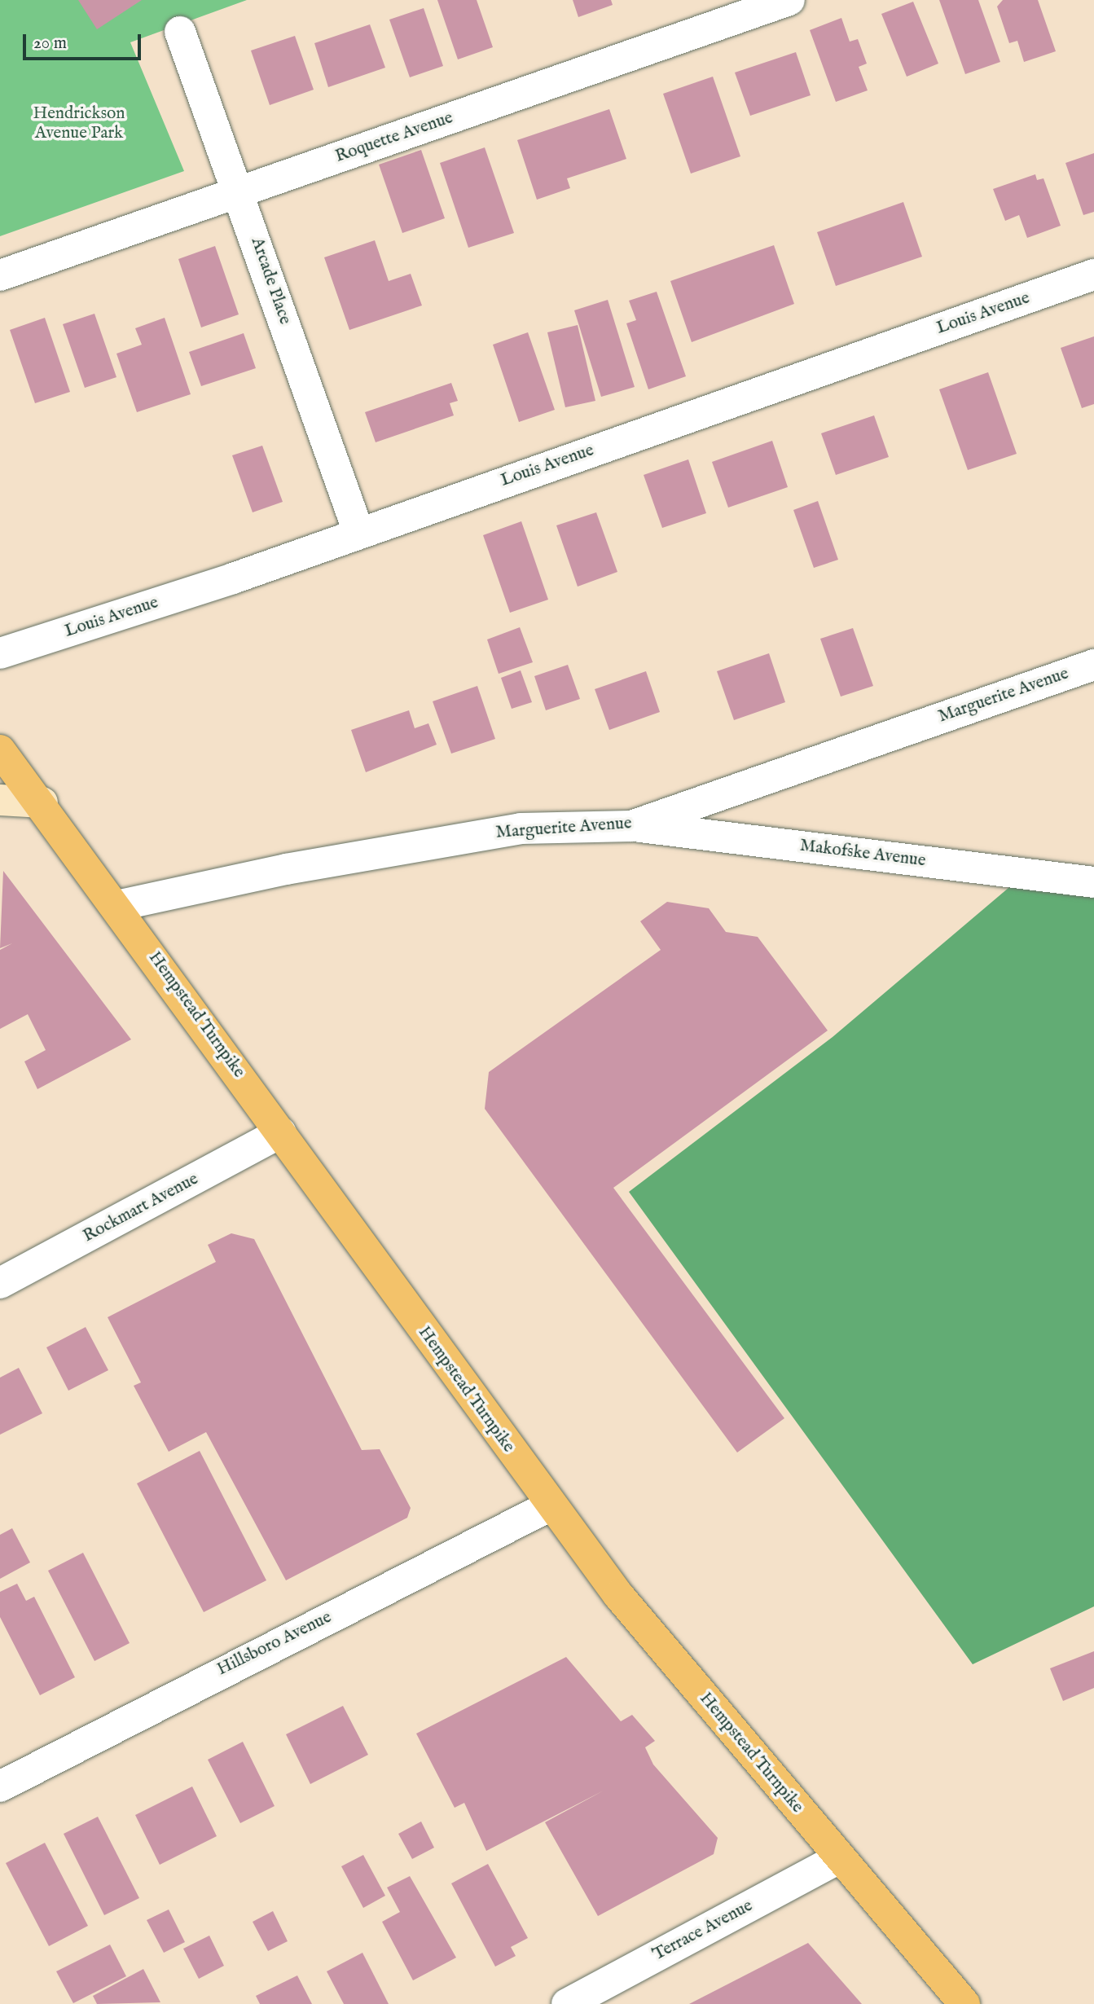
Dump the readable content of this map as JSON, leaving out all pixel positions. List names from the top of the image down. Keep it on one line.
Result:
{"streets":{"main road":["Hempstead Turnpike"],"street":["Roquette Avenue","Arcade Place","Louis Avenue","Marguerite Avenue","Makofske Avenue","Rockmart Avenue","Hillsboro Avenue","Terrace Avenue"]},"crossings":[["Roquette Avenue","Arcade Place"],["Arcade Place","Louis Avenue"],["Marguerite Avenue","Makofske Avenue"],["Marguerite Avenue","Hempstead Turnpike"],["Hempstead Turnpike","Rockmart Avenue"],["Hempstead Turnpike","Hillsboro Avenue"],["Hempstead Turnpike","Terrace Avenue"]],"parks":["Hendrickson Avenue Park"],"scale_bar":"20 m"}
